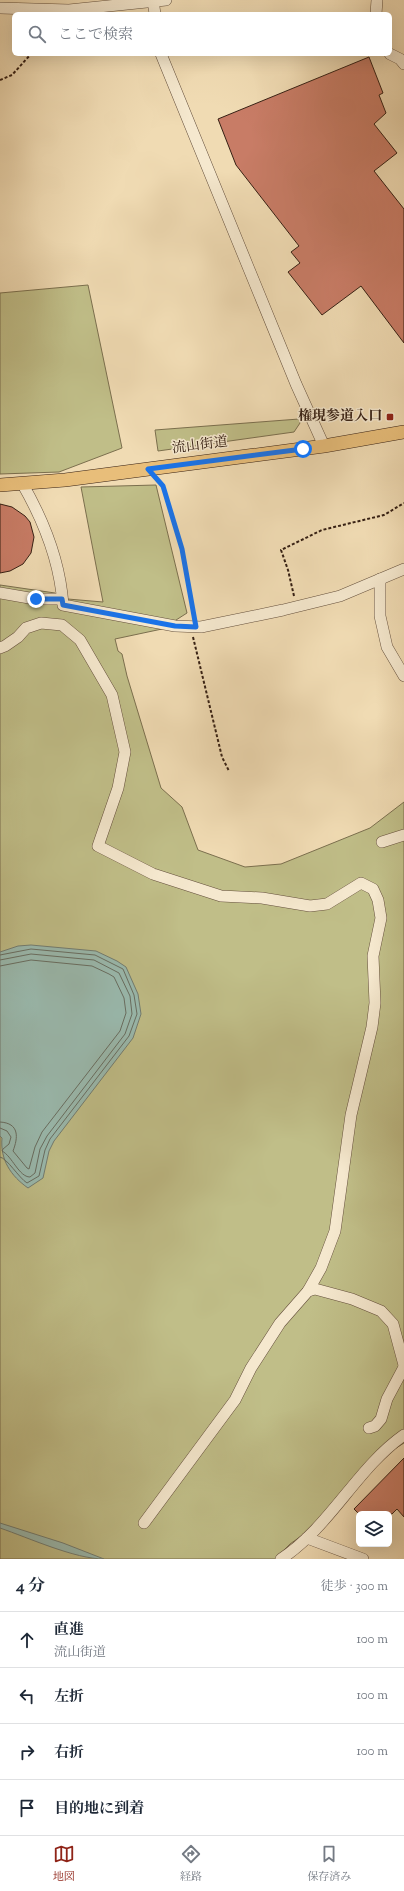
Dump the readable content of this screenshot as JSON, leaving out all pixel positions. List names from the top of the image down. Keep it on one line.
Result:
{"streets":{"main road":["流山街道"]},"places":{"transit":["権現参道入口"]},"page":{"search":"ここで検索","heading":["4 分","徒歩 · 300 m"],"list":[["直進","流山街道","100 m"],["左折","100 m"],["右折","100 m"],"目的地に到着"],"nav":["地図","経路","保存済み"]}}
